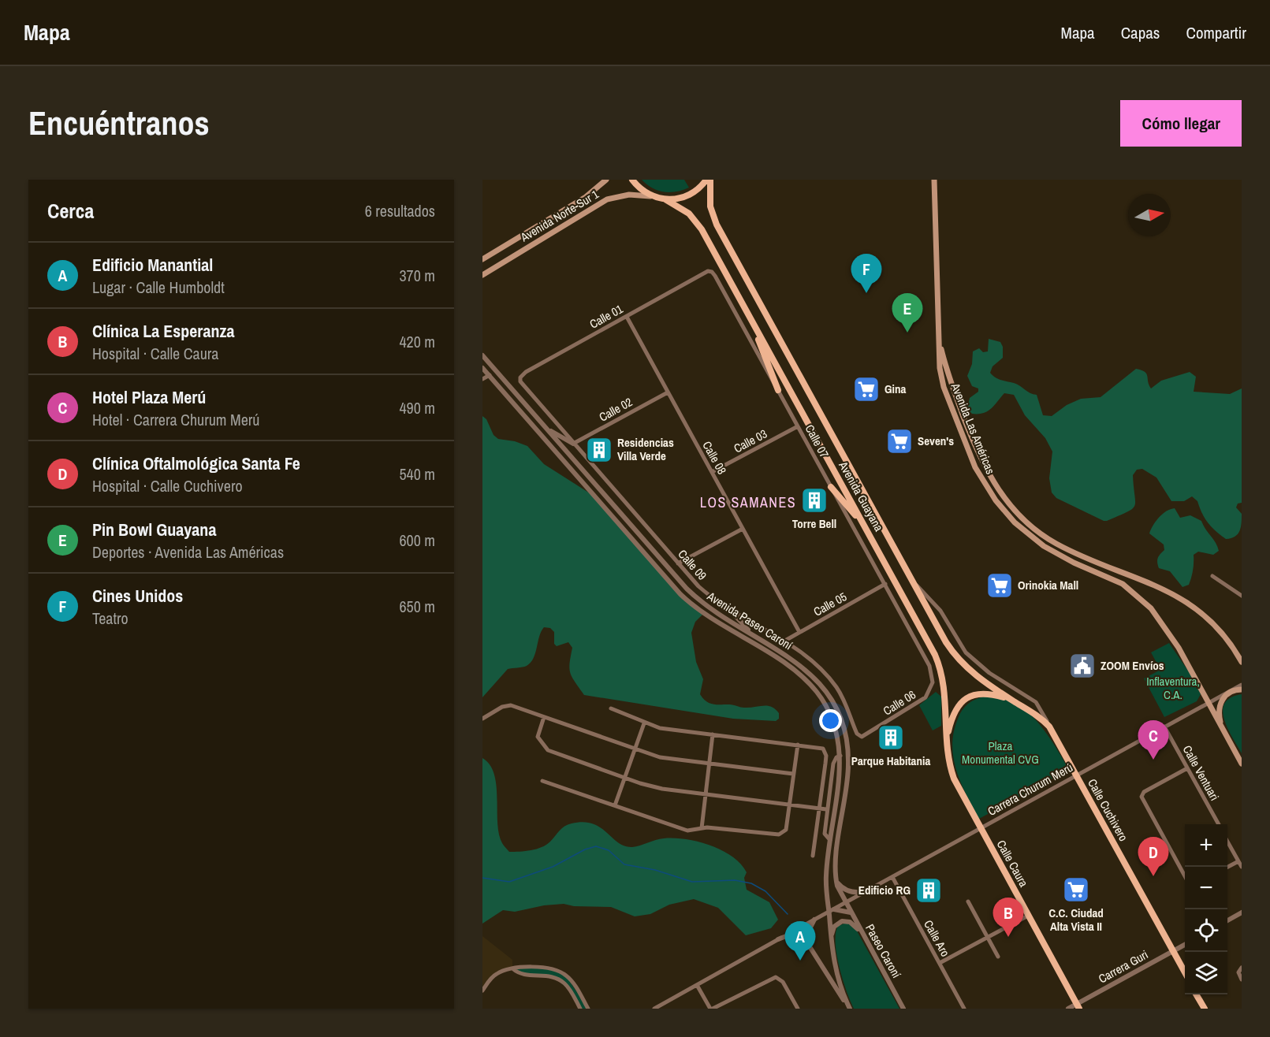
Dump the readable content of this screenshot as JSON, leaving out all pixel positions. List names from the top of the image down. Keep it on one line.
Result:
{"streets":{"main road":["Avenida Norte-Sur 1","Avenida Las Américas","Avenida Guayana","Calle Cuchivero","Calle Caura"],"street":["Calle 01","Calle 02","Calle 03","Calle 07","Calle 08","Calle 09","Calle 05","Avenida Paseo Caroní","Calle 06","Calle Ventuari","Carrera Churum Merú","Calle Aro","Paseo Caroní","Carrera Guri"]},"crossings":[["Calle 01","Calle 07"],["Calle 01","Calle 08"],["Calle 01","Calle 09"],["Calle 02","Calle 08"],["Calle 02","Calle 09"],["Avenida Las Américas","Carrera Churum Merú"],["Calle 03","Calle 07"],["Calle 03","Calle 08"],["Calle 07","Calle 05"],["Calle 07","Calle 06"],["Calle 08","Calle 05"],["Avenida Guayana","Carrera Churum Merú"],["Avenida Guayana","Calle Cuchivero"],["Avenida Guayana","Calle Caura"],["Calle 09","Calle 05"],["Calle 09","Calle 06"],["Avenida Paseo Caroní","Carrera Churum Merú"],["Avenida Paseo Caroní","Paseo Caroní"],["Calle Ventuari","Carrera Churum Merú"],["Carrera Churum Merú","Calle Cuchivero"],["Carrera Churum Merú","Calle Caura"],["Carrera Churum Merú","Calle Aro"],["Carrera Churum Merú","Paseo Caroní"],["Calle Cuchivero","Calle Caura"],["Calle Cuchivero","Carrera Guri"],["Calle Caura","Carrera Guri"]],"districts":["LOS SAMANES"],"parks":["Inflaventura, C.A.","Plaza Monumental CVG"],"places":{"supermarket":["Gina","Seven's","Orinokia Mall","C.C. Ciudad Alta Vista II"],"building":["Residencias Villa Verde","Torre Bell","Parque Habitania","Edificio RG"],"public building":["ZOOM Envíos"]},"north":"right","page":{"header":"Mapa","nav":["Mapa","Capas","Compartir"],"buttons":"Cómo llegar","title":"Encuéntranos","heading":["Cerca","6 resultados"],"list":[{"mark":"A","name":"Edificio Manantial","note":"Lugar · Calle Humboldt","value":"370 m"},{"mark":"B","name":"Clínica La Esperanza","note":"Hospital · Calle Caura","value":"420 m"},{"mark":"C","name":"Hotel Plaza Merú","note":"Hotel · Carrera Churum Merú","value":"490 m"},{"mark":"D","name":"Clínica Oftalmológica Santa Fe","note":"Hospital · Calle Cuchivero","value":"540 m"},{"mark":"E","name":"Pin Bowl Guayana","note":"Deportes · Avenida Las Américas","value":"600 m"},{"mark":"F","name":"Cines Unidos","note":"Teatro","value":"650 m"}],"pins":["F","E","C","D","B","A"],"map_buttons":["+","−"]}}
